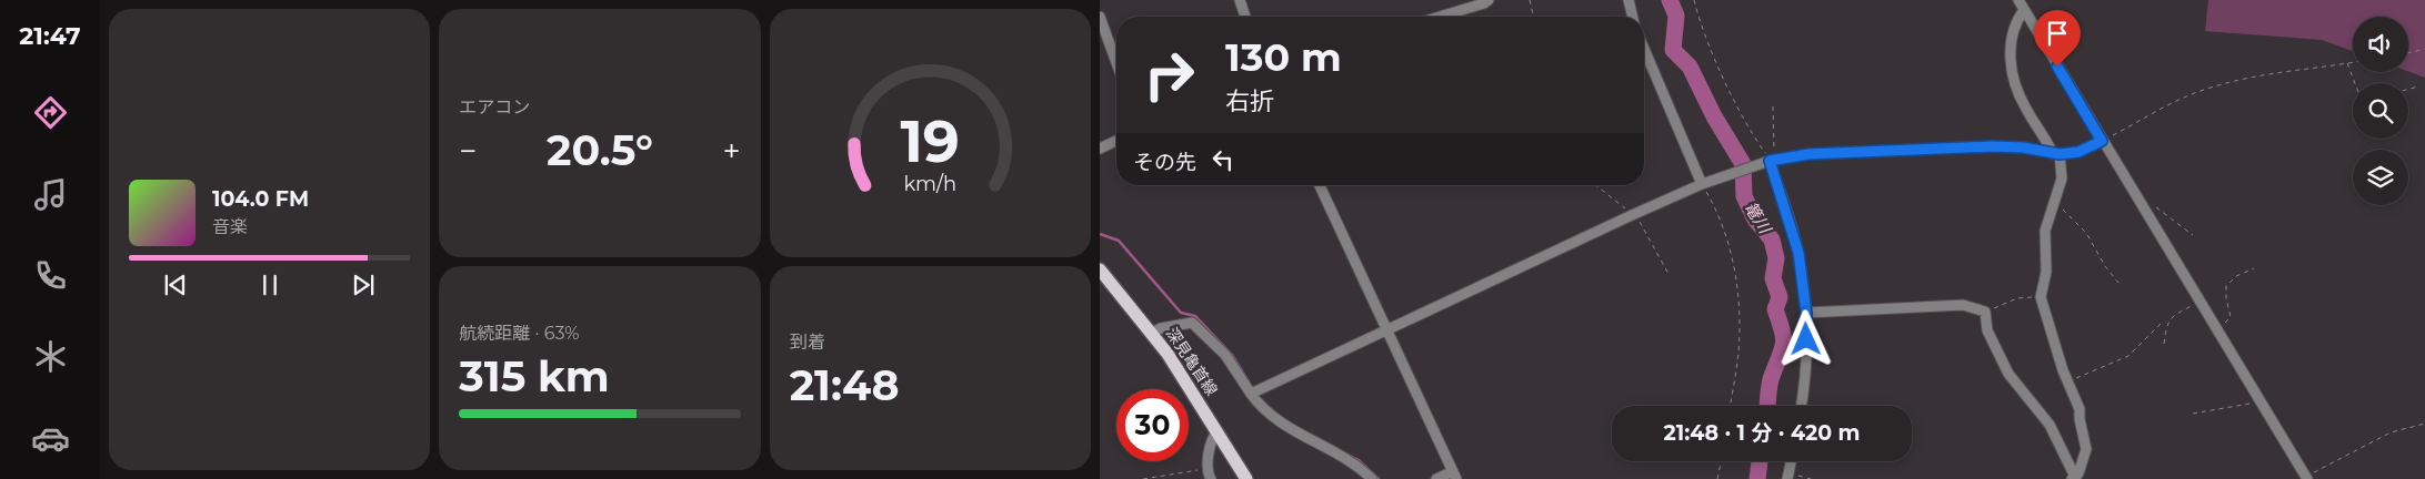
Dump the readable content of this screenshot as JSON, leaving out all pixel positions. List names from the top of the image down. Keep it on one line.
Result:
{"streets":{"main road":["深見亀首線"]},"water":["篭川"],"page":{"tabs":"21:47","tile":["エアコン",["航続距離 · 63%","315 km"],["到着","21:48"]],"turn":["130 m","右折"],"heat":["−","20.5°","+"],"then":"その先","song":["104.0 FM","音楽"],"limit":"30","trip":"21:48 · 1 分 · 420 m","gauge":["19","km/h"]}}
